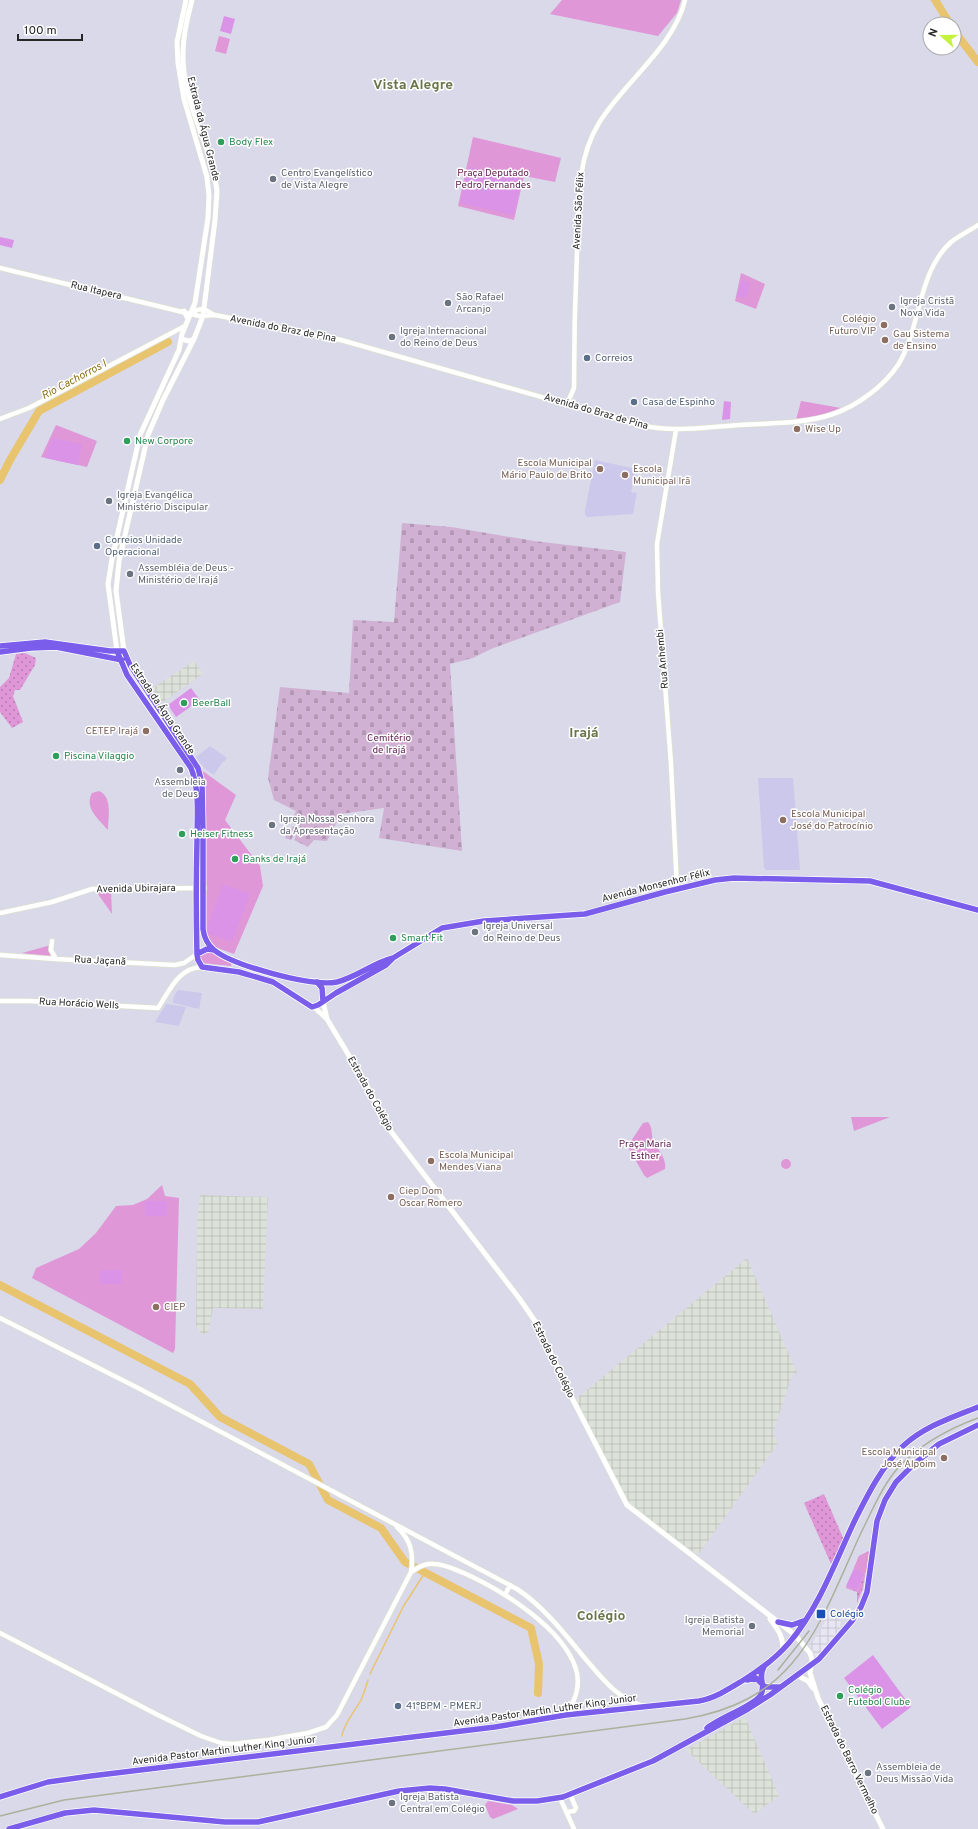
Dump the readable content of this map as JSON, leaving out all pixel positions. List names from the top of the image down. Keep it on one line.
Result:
{"streets":{"main road":["Estrada da Água Grande","Avenida Monsenhor Félix","Estrada do Colégio","Avenida Pastor Martin Luther King Junior","Estrada do Barro Vermelho"],"street":["Avenida São Félix","Rua Itapera","Avenida do Braz de Pina","Rua Anhembi","Avenida Ubirajara","Rua Jaçanã","Rua Horácio Wells"]},"crossings":[["Estrada da Água Grande","Rua Itapera"],["Estrada da Água Grande","Avenida do Braz de Pina"],["Estrada da Água Grande","Avenida Monsenhor Félix"],["Estrada da Água Grande","Avenida Ubirajara"],["Estrada da Água Grande","Rua Jaçanã"],["Avenida São Félix","Avenida do Braz de Pina"],["Rua Itapera","Avenida do Braz de Pina"],["Avenida do Braz de Pina","Rua Anhembi"],["Rua Anhembi","Avenida Monsenhor Félix"],["Avenida Monsenhor Félix","Estrada do Colégio"],["Estrada do Colégio","Avenida Pastor Martin Luther King Junior"],["Estrada do Colégio","Estrada do Barro Vermelho"]],"districts":["Vista Alegre","Irajá","Colégio"],"water":["Rio Cachorros I"],"parks":["Praça Deputado Pedro Fernandes","Cemitério de Irajá","Praça Maria Esther"],"places":{"other":["Body Flex","Centro Evangelístico de Vista Alegre","São Rafael Arcanjo","Igreja Cristã Nova Vida","Colégio Futuro VIP","Igreja Internacional do Reino de Deus","Gau Sistema de Ensino","Correios","Casa de Espinho","Wise Up","New Corpore","Escola Municipal Mário Paulo de Brito","Escola Municipal Irã","Igreja Evangélica Ministério Discipular","Correios Unidade Operacional","Assembléia de Deus - Ministério de Irajá","BeerBall","CETEP Irajá","Piscina Vilaggio","Assembleia de Deus","Escola Municipal José do Patrocínio","Igreja Nossa Senhora da Apresentação","Heiser Fitness","Banks de Irajá","Igreja Universal do Reino de Deus","Smart Fit","Escola Municipal Mendes Viana","Ciep Dom Oscar Romero","CIEP","Escola Municipal José Alpoim","Igreja Batista Memorial","Colégio Futebol Clube","41°BPM - PMERJ","Assembleia de Deus Missão Vida","Igreja Batista Central em Colégio"],"transit":["Colégio"]},"scale_bar":"100 m","north":"left"}
